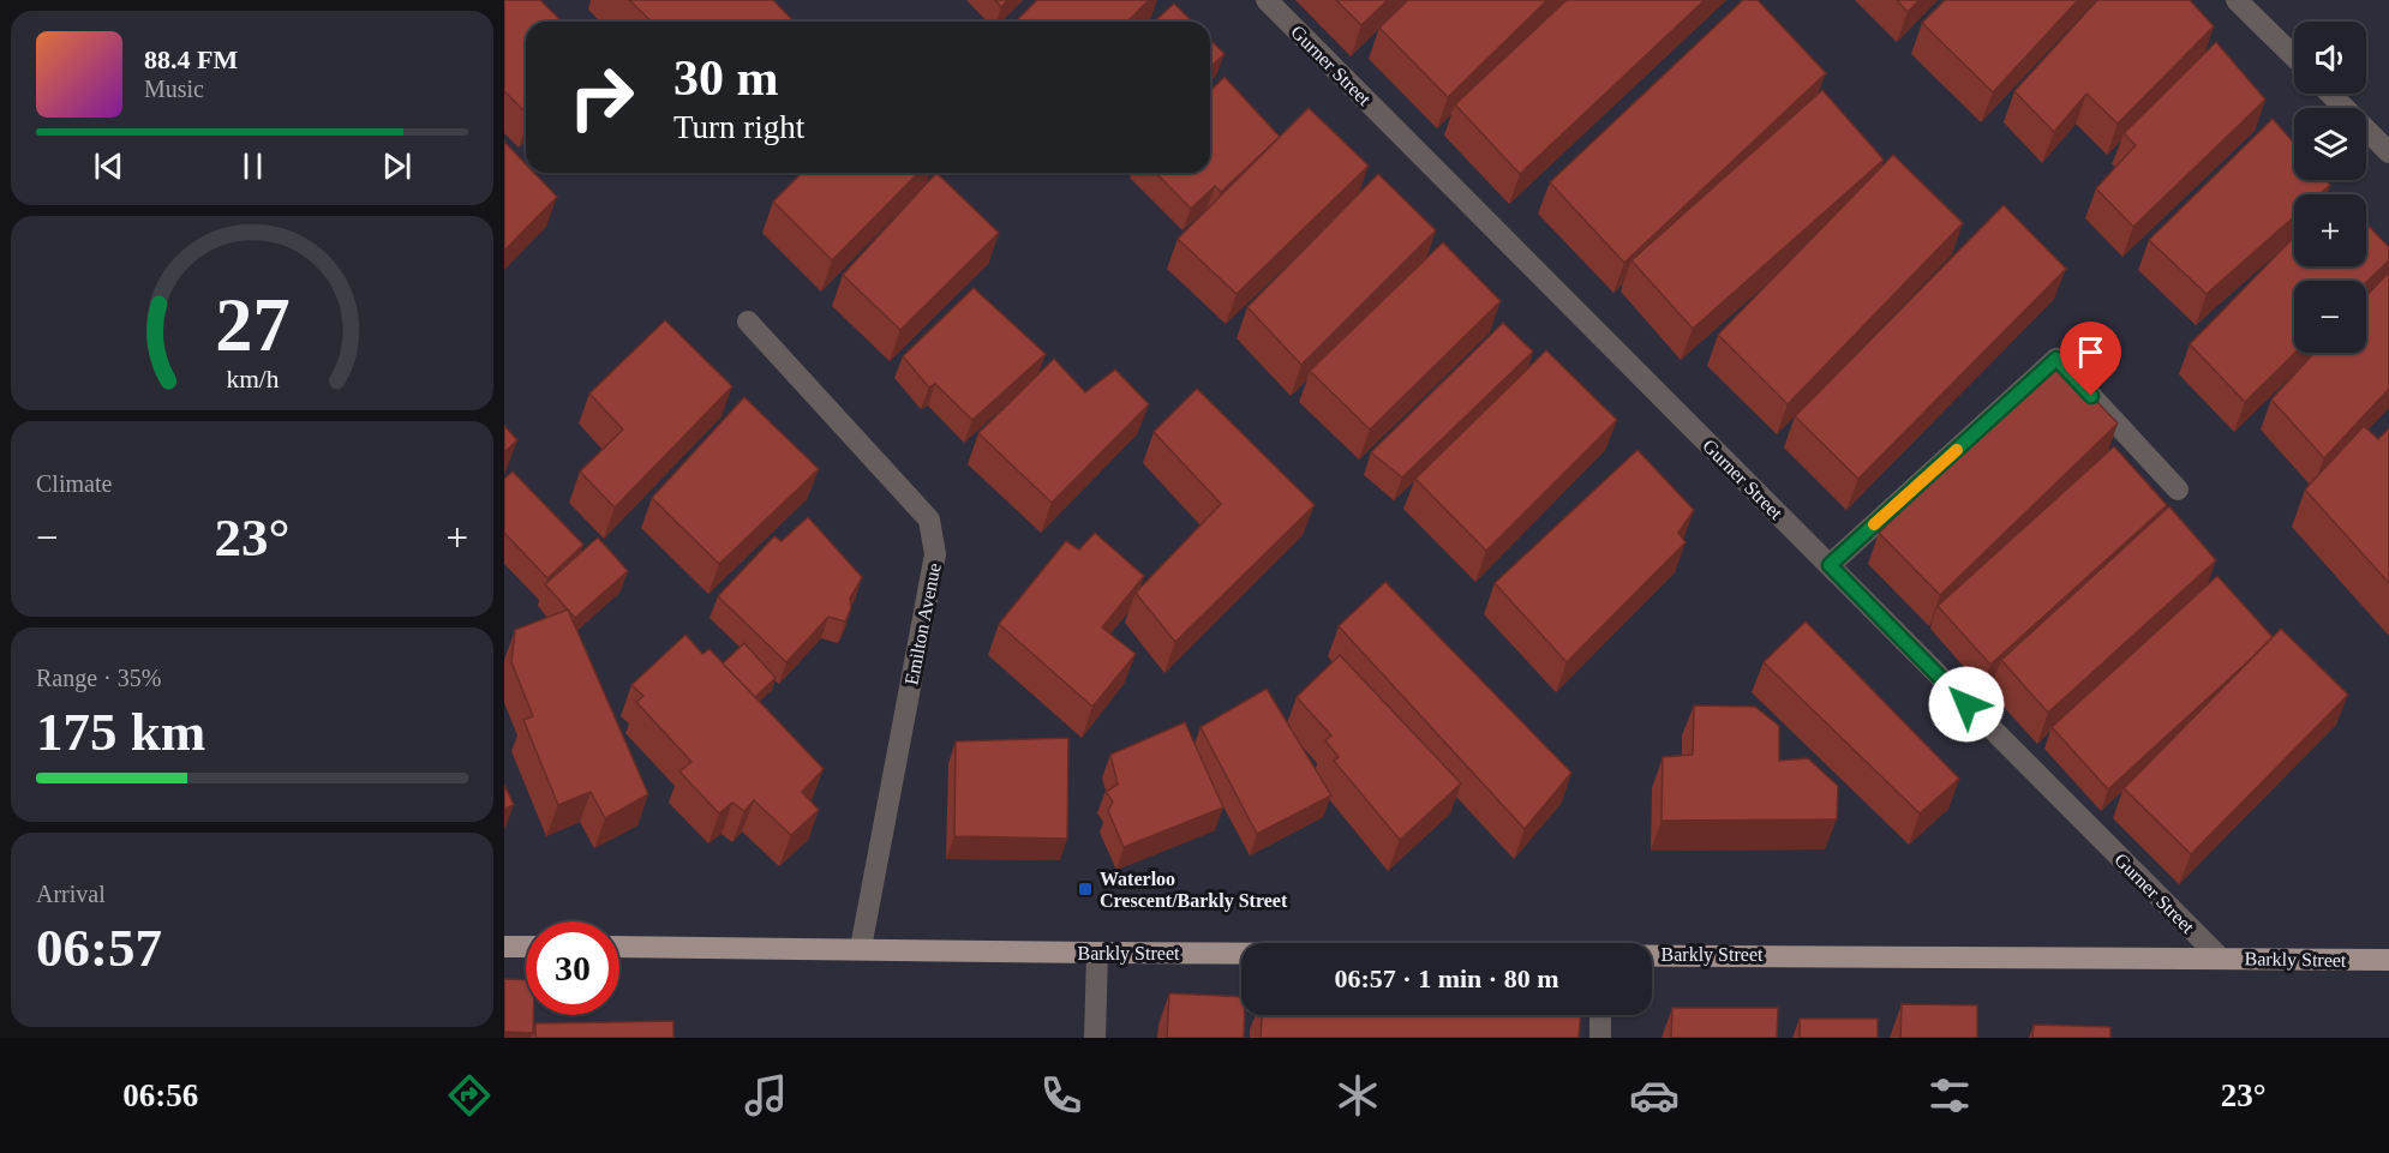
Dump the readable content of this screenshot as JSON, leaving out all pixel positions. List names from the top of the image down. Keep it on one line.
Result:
{"streets":{"main road":["Barkly Street"],"street":["Gurner Street","Emilton Avenue"]},"crossings":[["Gurner Street","Barkly Street"],["Emilton Avenue","Barkly Street"]],"places":{"transit":["Waterloo Crescent/Barkly Street"]},"page":{"map_buttons":["+","−"],"turn":["30 m","Turn right"],"song":["88.4 FM","Music"],"tile":["Climate",["Range · 35%","175 km"],["Arrival","06:57"]],"heat":["−","23°","+"],"limit":"30","trip":"06:57 · 1 min · 80 m","tabs":["06:56","23°"],"gauge":["27","km/h"]}}
